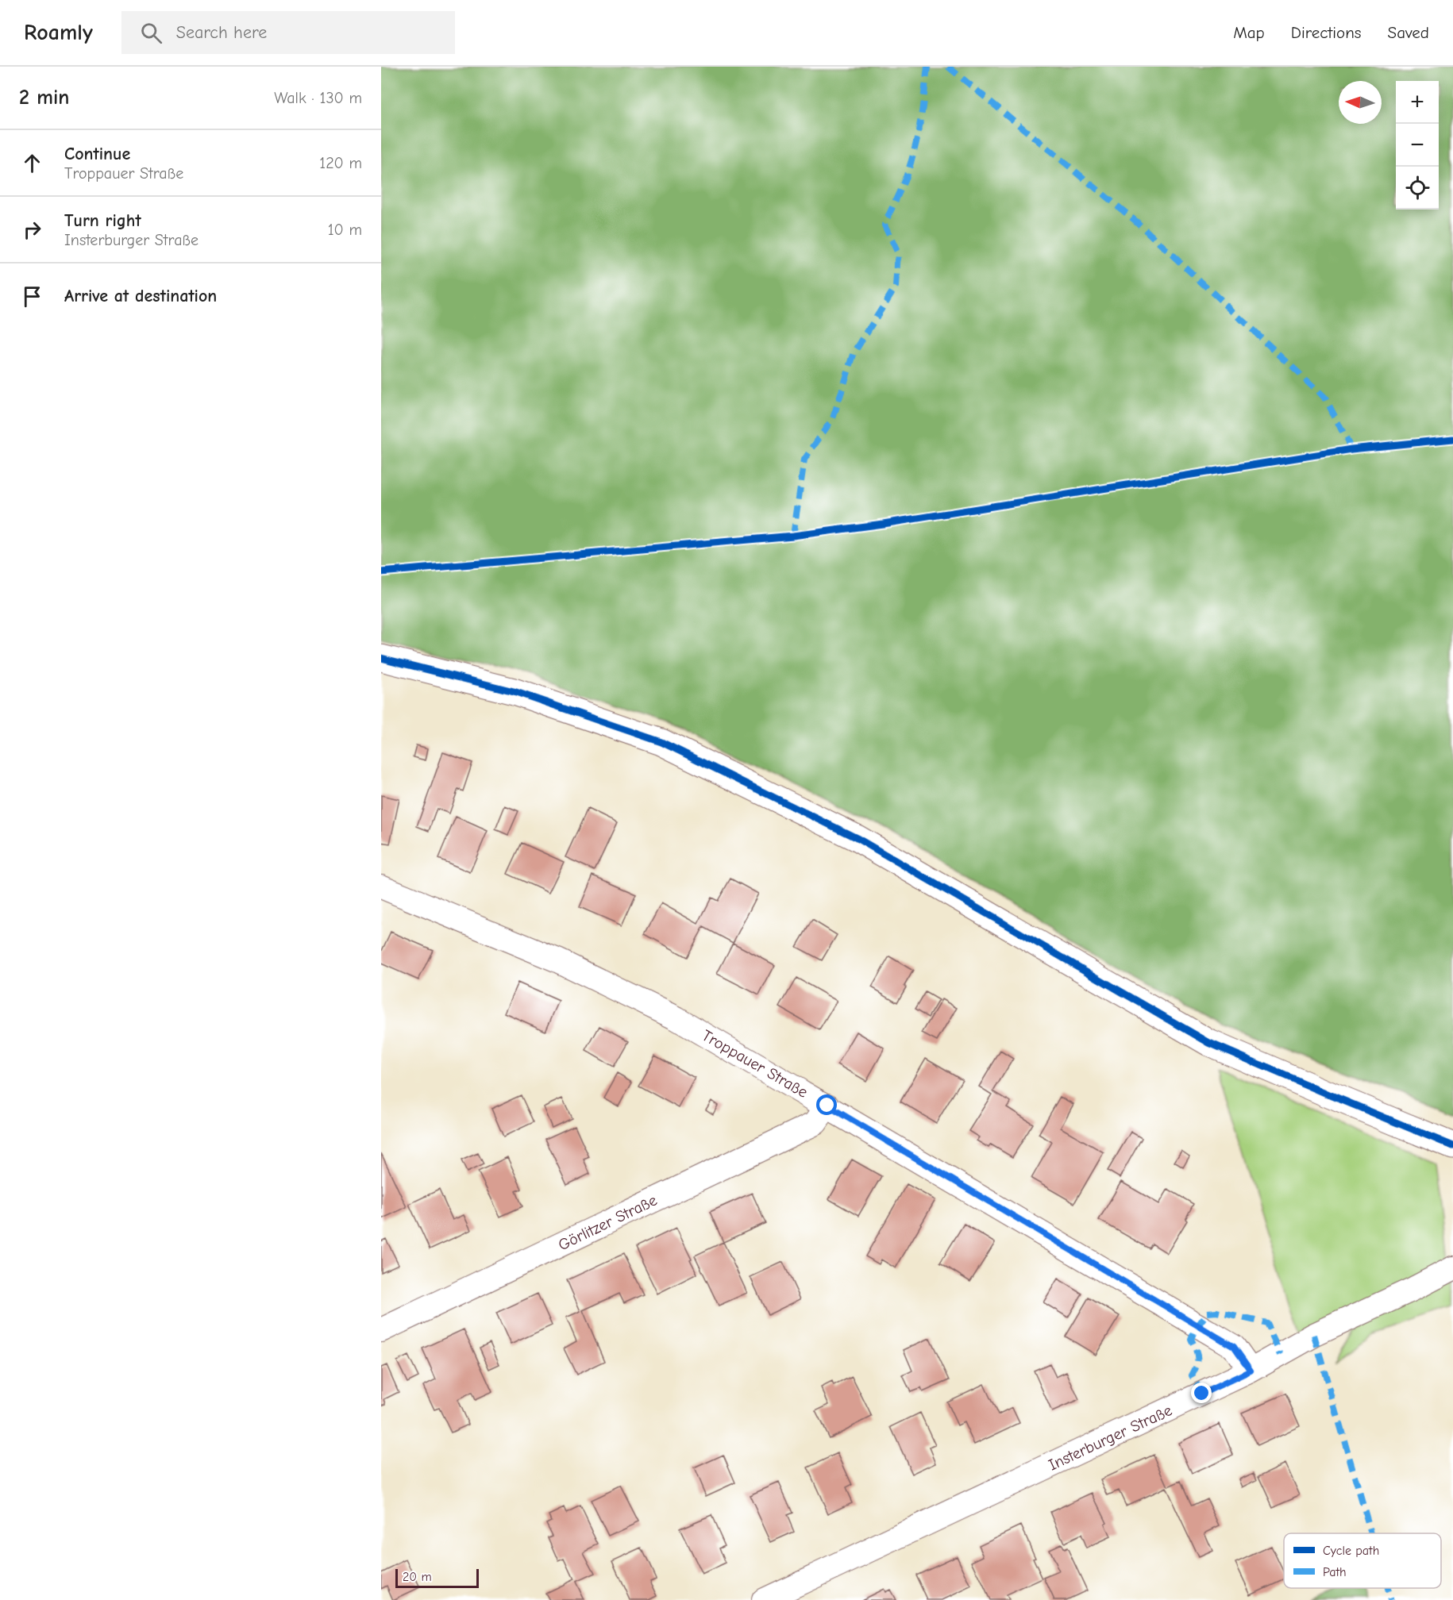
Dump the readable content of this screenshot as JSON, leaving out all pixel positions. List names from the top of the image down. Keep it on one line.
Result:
{"streets":{"street":["Troppauer Straße","Görlitzer Straße","Insterburger Straße"]},"crossings":[["Troppauer Straße","Görlitzer Straße"],["Troppauer Straße","Insterburger Straße"]],"legend":["Cycle path","Path"],"scale_bar":"20 m","north":"left","page":{"header":"Roamly","search":"Search here","nav":["Map","Directions","Saved"],"heading":["2 min","Walk · 130 m"],"map_buttons":["+","−"],"list":[["Continue","Troppauer Straße","120 m"],["Turn right","Insterburger Straße","10 m"],"Arrive at destination"],"scale":"20 m"}}
